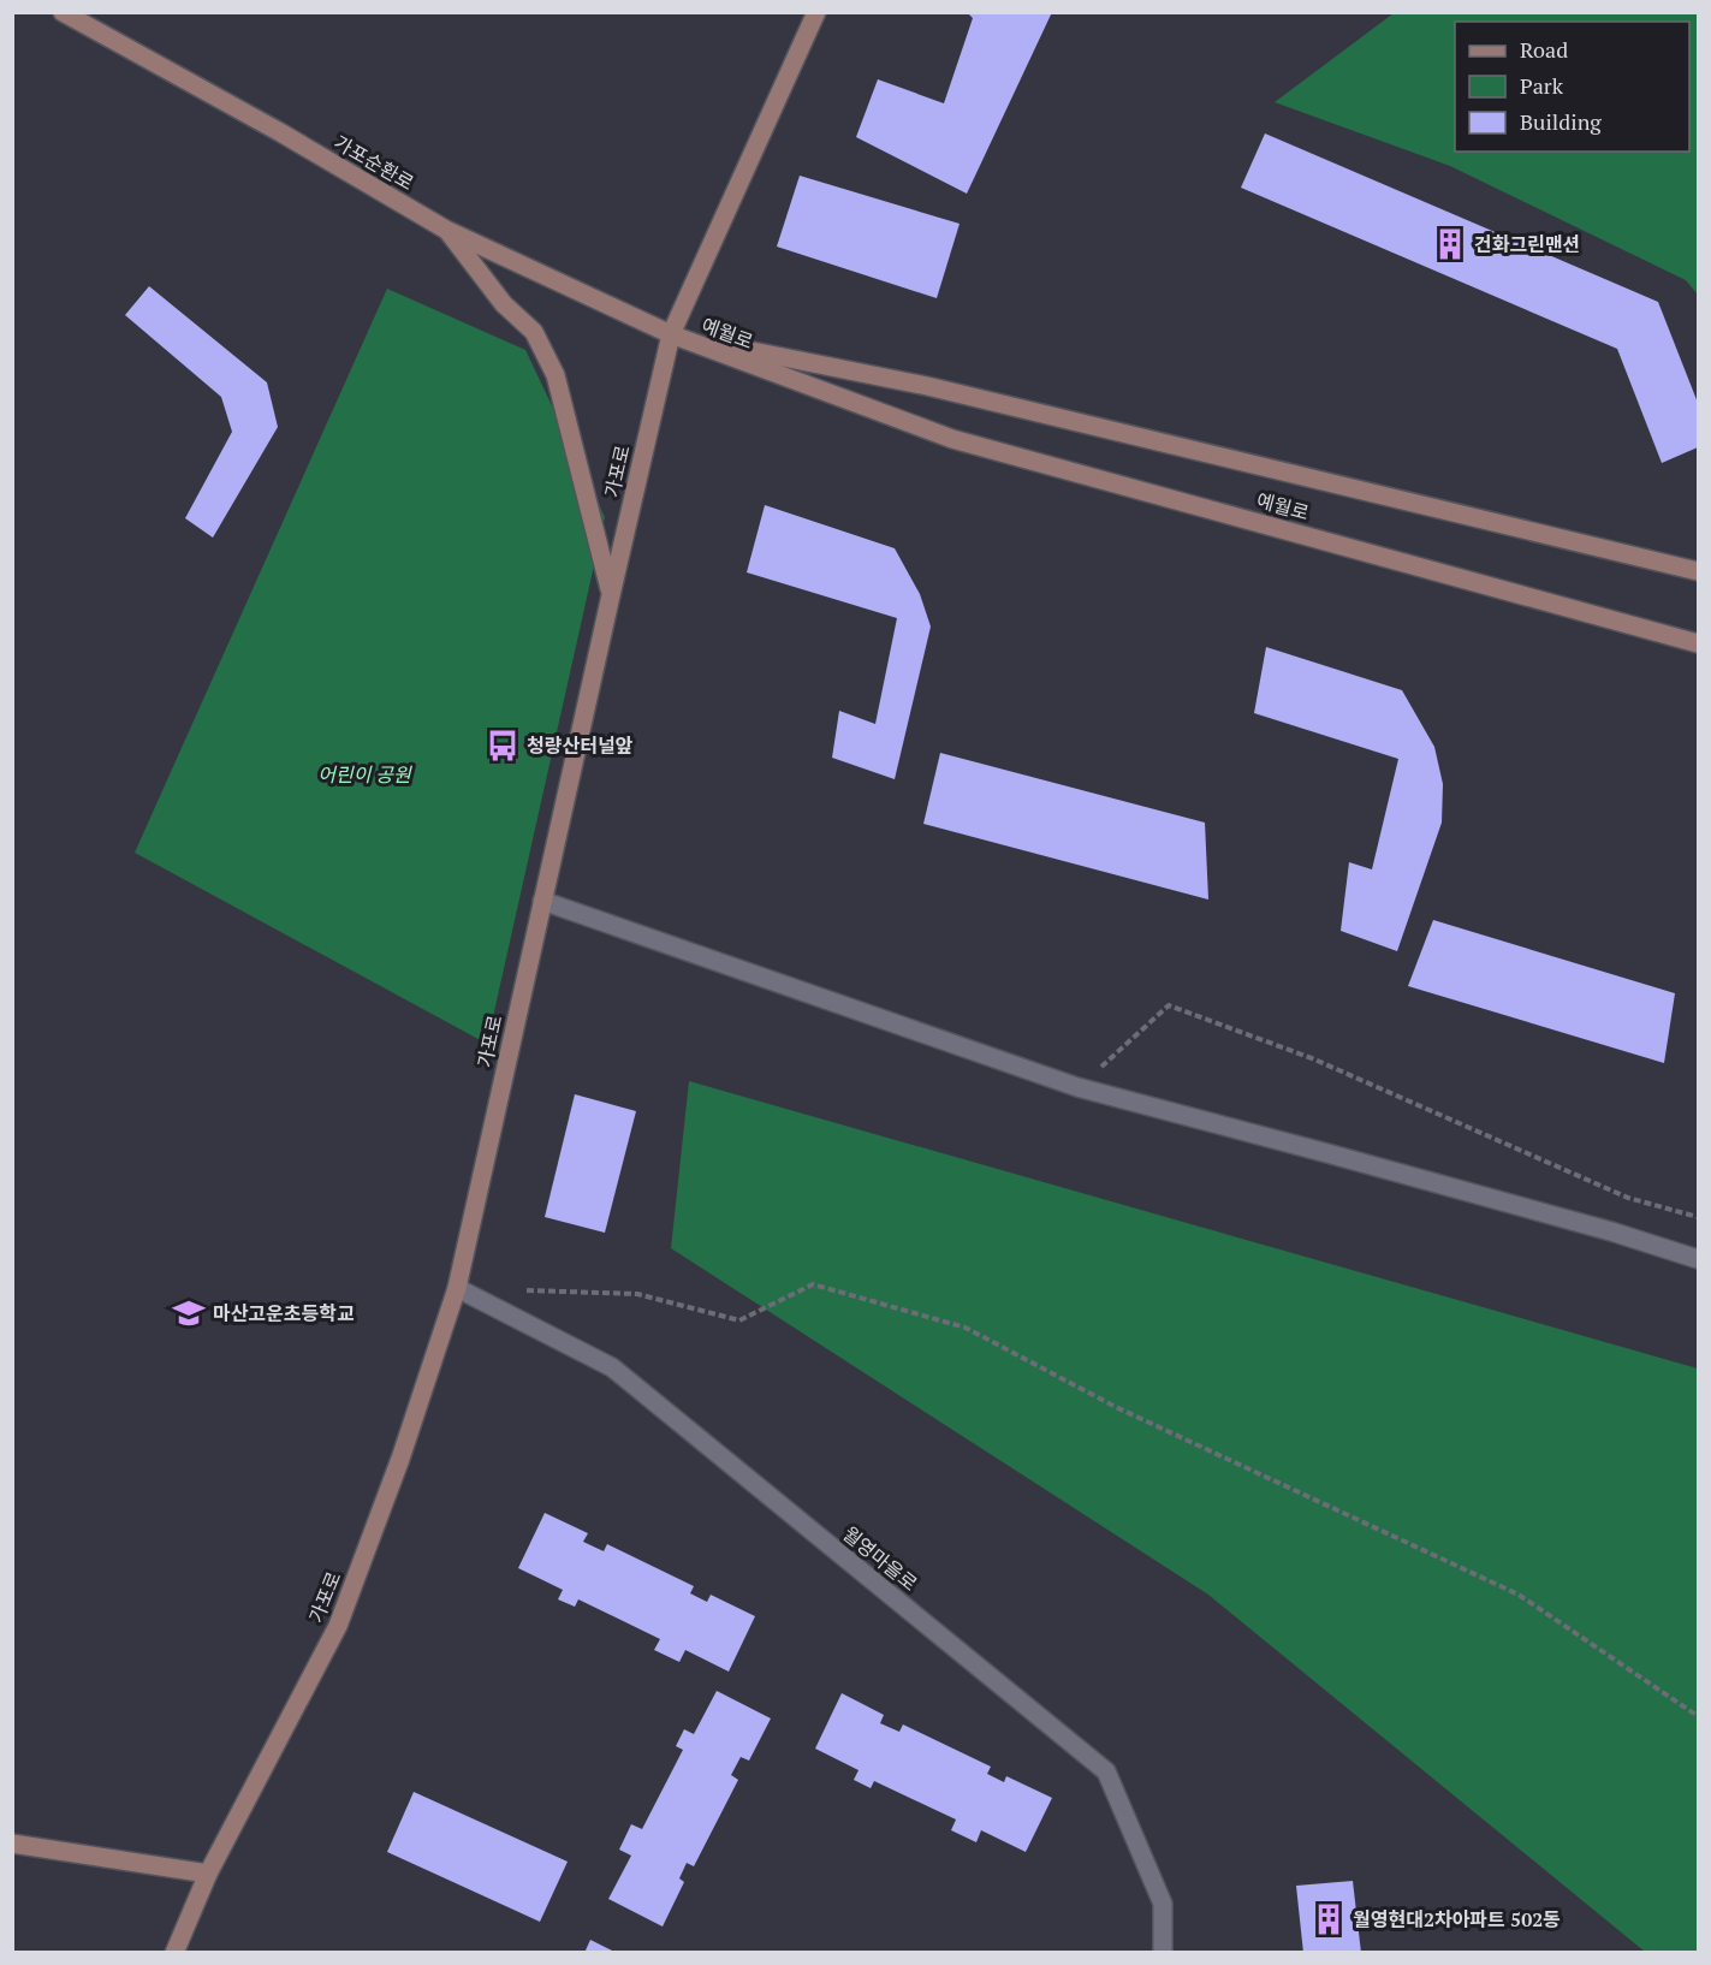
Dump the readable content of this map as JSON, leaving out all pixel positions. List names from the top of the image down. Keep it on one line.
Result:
{"streets":{"main road":["가포순환로","예월로","가포로"],"street":["월영마을로"]},"crossings":[["가포순환로","예월로"],["가포순환로","가포로"],["예월로","가포로"],["가포로","월영마을로"]],"parks":["어린이 공원"],"places":{"building":["건화그린맨션","월영현대2차아파트 502동"],"bus stop":["청량산터널앞"],"school or university":["마산고운초등학교"]},"legend":["Road","Park","Building"]}
